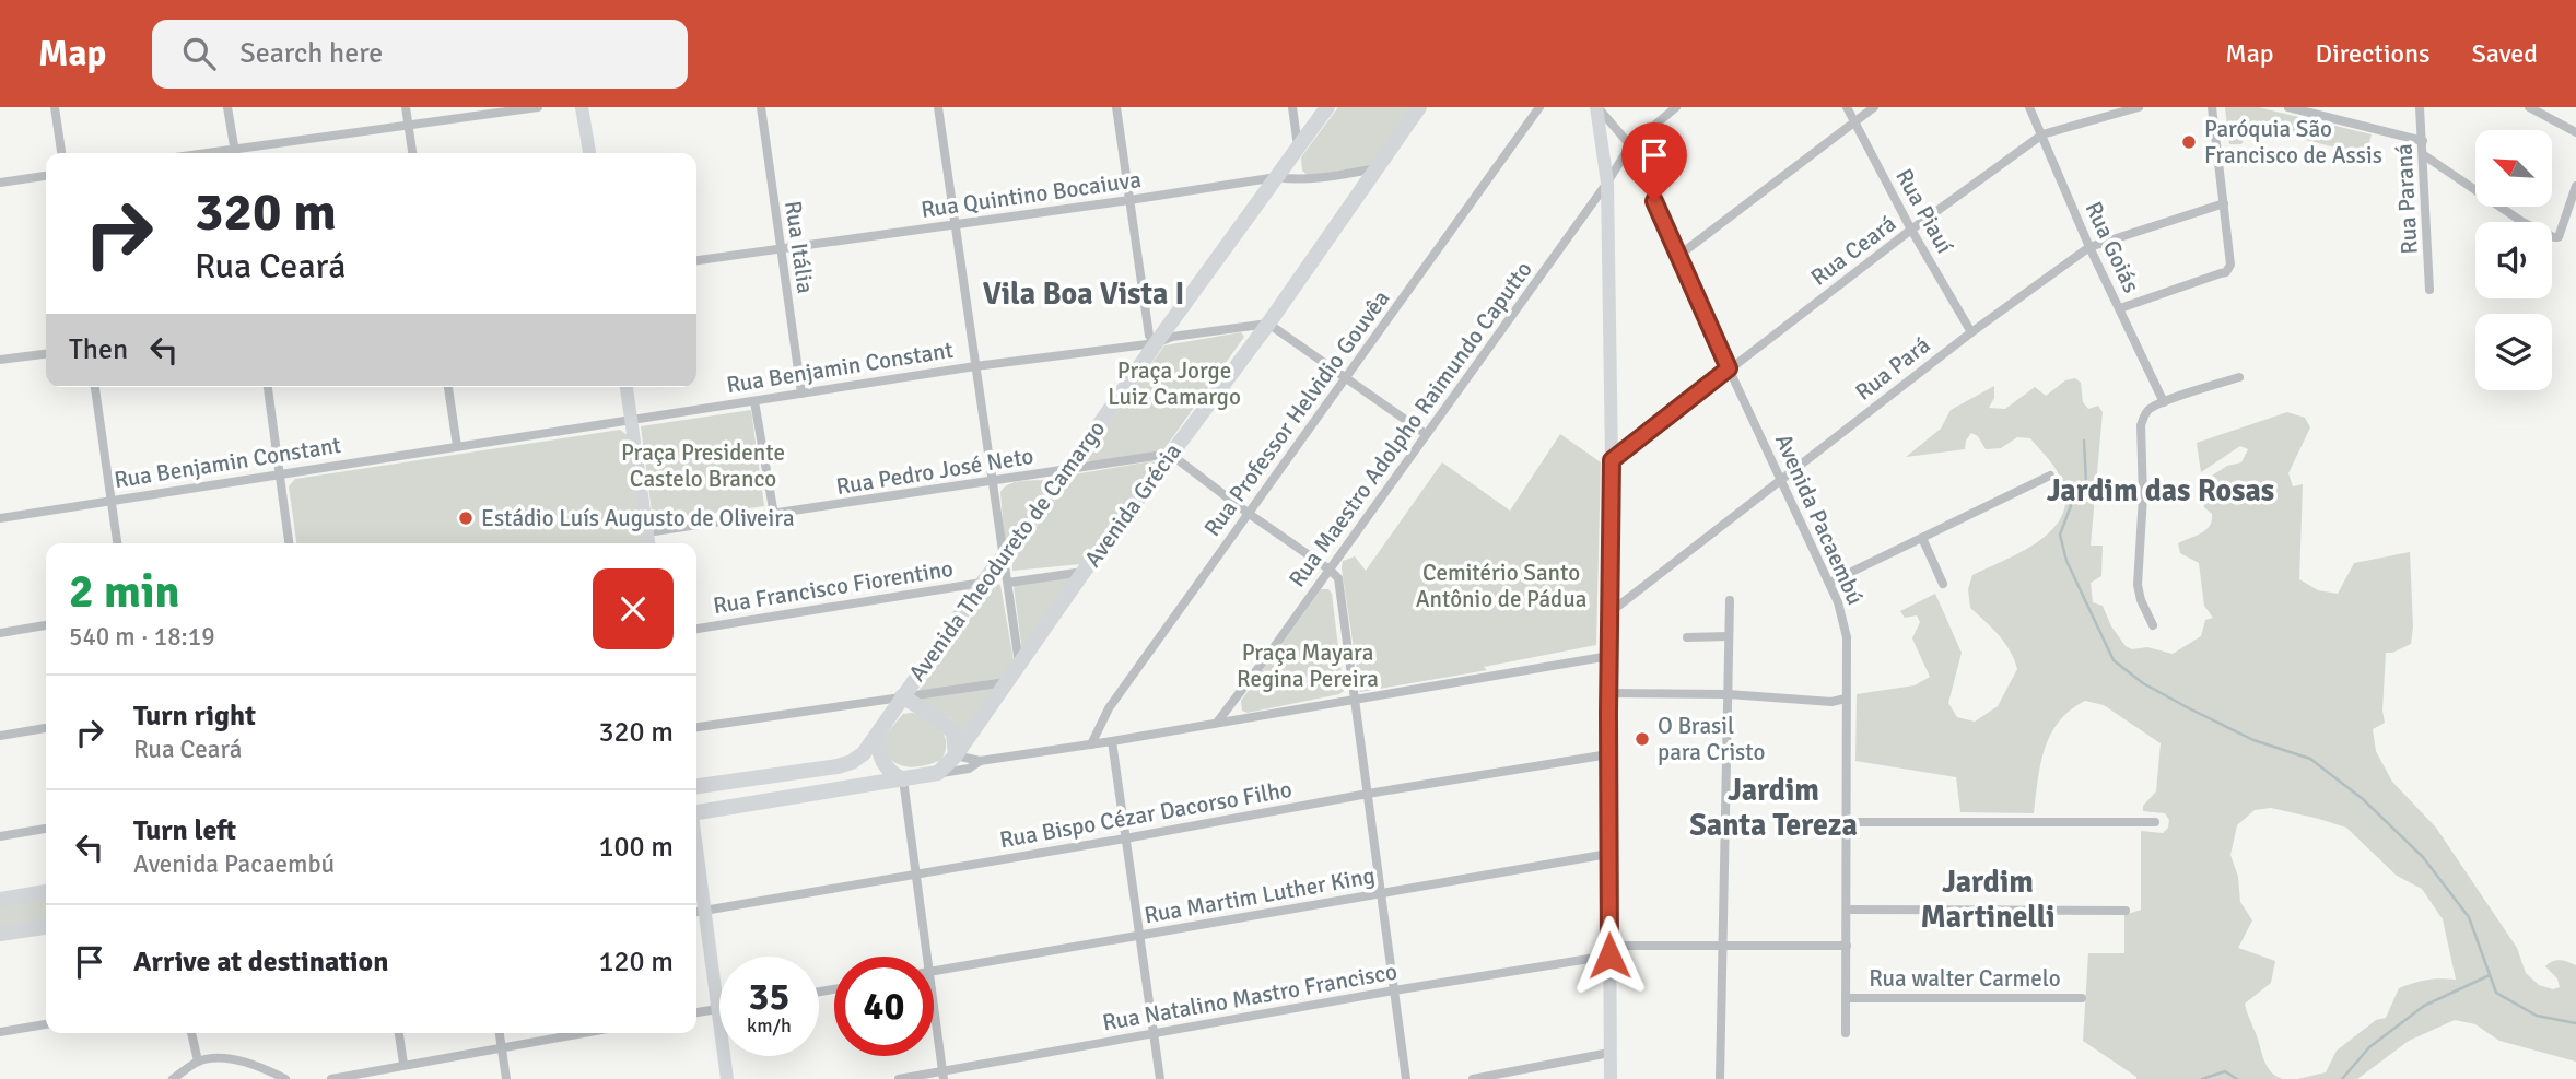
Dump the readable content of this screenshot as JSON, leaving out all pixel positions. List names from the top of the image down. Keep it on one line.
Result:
{"streets":{"main road":["Avenida Grécia","Avenida Theodureto de Camargo"],"street":["Rua Quintino Bocaiuva","Rua Paraná","Rua Piauí","Rua Itália","Rua Goiás","Rua Ceará","Rua Benjamin Constant","Rua Pará","Rua Professor Helvidio Gouvêa","Rua Maestro Adolpho Raimundo Caputto","Rua Pedro José Neto","Avenida Pacaembú","Rua Francisco Fiorentino","Rua Bispo Cézar Dacorso Filho","Rua Martim Luther King","Rua walter Carmelo","Rua Natalino Mastro Francisco"]},"crossings":[["Rua Quintino Bocaiuva","Rua Itália"],["Rua Quintino Bocaiuva","Avenida Grécia"],["Rua Quintino Bocaiuva","Avenida Theodureto de Camargo"],["Rua Piauí","Rua Ceará"],["Rua Piauí","Rua Pará"],["Rua Itália","Rua Benjamin Constant"],["Rua Goiás","Rua Ceará"],["Rua Goiás","Rua Pará"],["Rua Ceará","Avenida Pacaembú"],["Rua Benjamin Constant","Avenida Grécia"],["Rua Benjamin Constant","Avenida Theodureto de Camargo"],["Rua Pará","Avenida Pacaembú"],["Rua Maestro Adolpho Raimundo Caputto","Avenida Pacaembú"],["Rua Pedro José Neto","Avenida Grécia"],["Rua Pedro José Neto","Avenida Theodureto de Camargo"],["Avenida Grécia","Avenida Theodureto de Camargo"],["Avenida Pacaembú","Rua walter Carmelo"],["Avenida Pacaembú","Rua Natalino Mastro Francisco"],["Avenida Theodureto de Camargo","Rua Francisco Fiorentino"]],"districts":["Vila Boa Vista I","Jardim das Rosas","Jardim Santa Tereza","Jardim Martinelli"],"parks":["Praça Jorge Luiz Camargo","Praça Presidente Castelo Branco","Cemitério Santo Antônio de Pádua","Praça Mayara Regina Pereira"],"places":["Paróquia São Francisco de Assis","Estádio Luís Augusto de Oliveira","O Brasil para Cristo"],"north":"top left","page":{"header":"Map","search":"Search here","nav":["Map","Directions","Saved"],"turn":["320 m","Rua Ceará"],"then":"Then","heading":["2 min","540 m · 18:19"],"list":[{"name":"Turn right","note":"Rua Ceará","value":"320 m"},{"name":"Turn left","note":"Avenida Pacaembú","value":"100 m"},{"name":"Arrive at destination","value":"120 m"}],"speed":"35 km/h","limit":"40"}}
